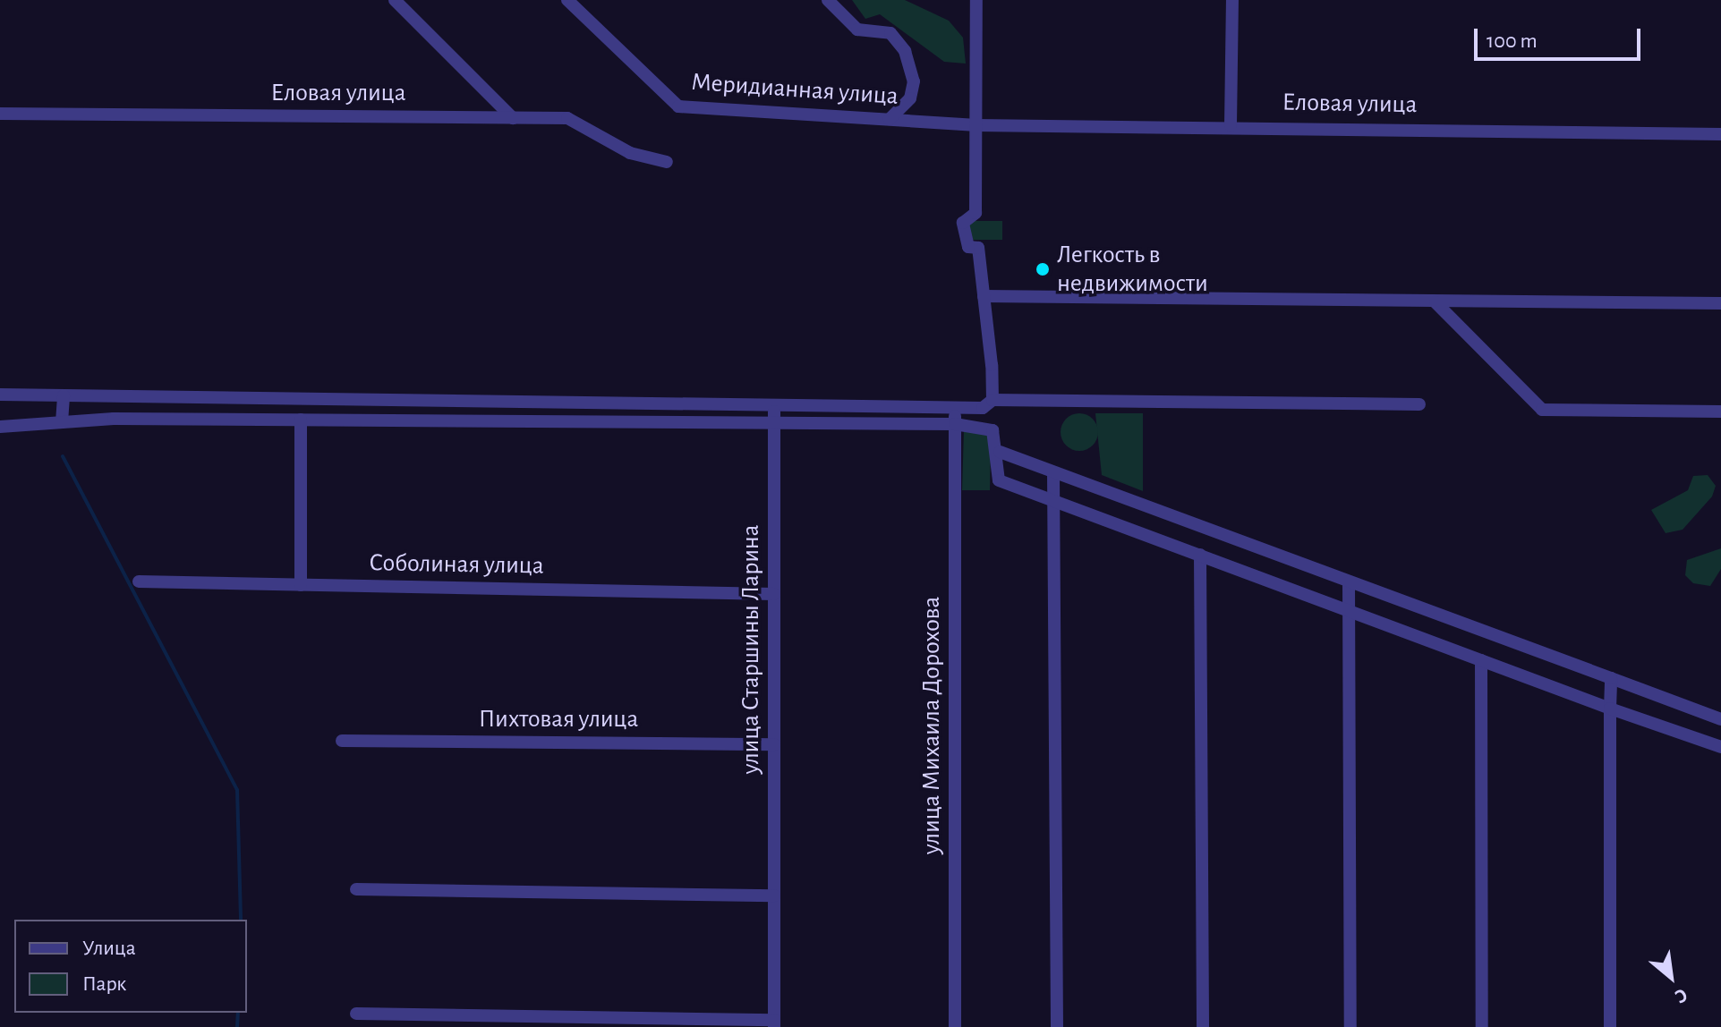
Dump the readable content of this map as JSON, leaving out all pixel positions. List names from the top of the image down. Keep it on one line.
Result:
{"streets":{"street":["Меридианная улица","Еловая улица","Соболиная улица","улица Старшины Ларина","Пихтовая улица","улица Михаила Дорохова"]},"crossings":[["Меридианная улица","Еловая улица"],["Соболиная улица","улица Старшины Ларина"],["улица Старшины Ларина","Пихтовая улица"]],"places":["Легкость в недвижимости"],"legend":["Улица","Парк"],"scale_bar":"100 m","north":"bottom right"}
